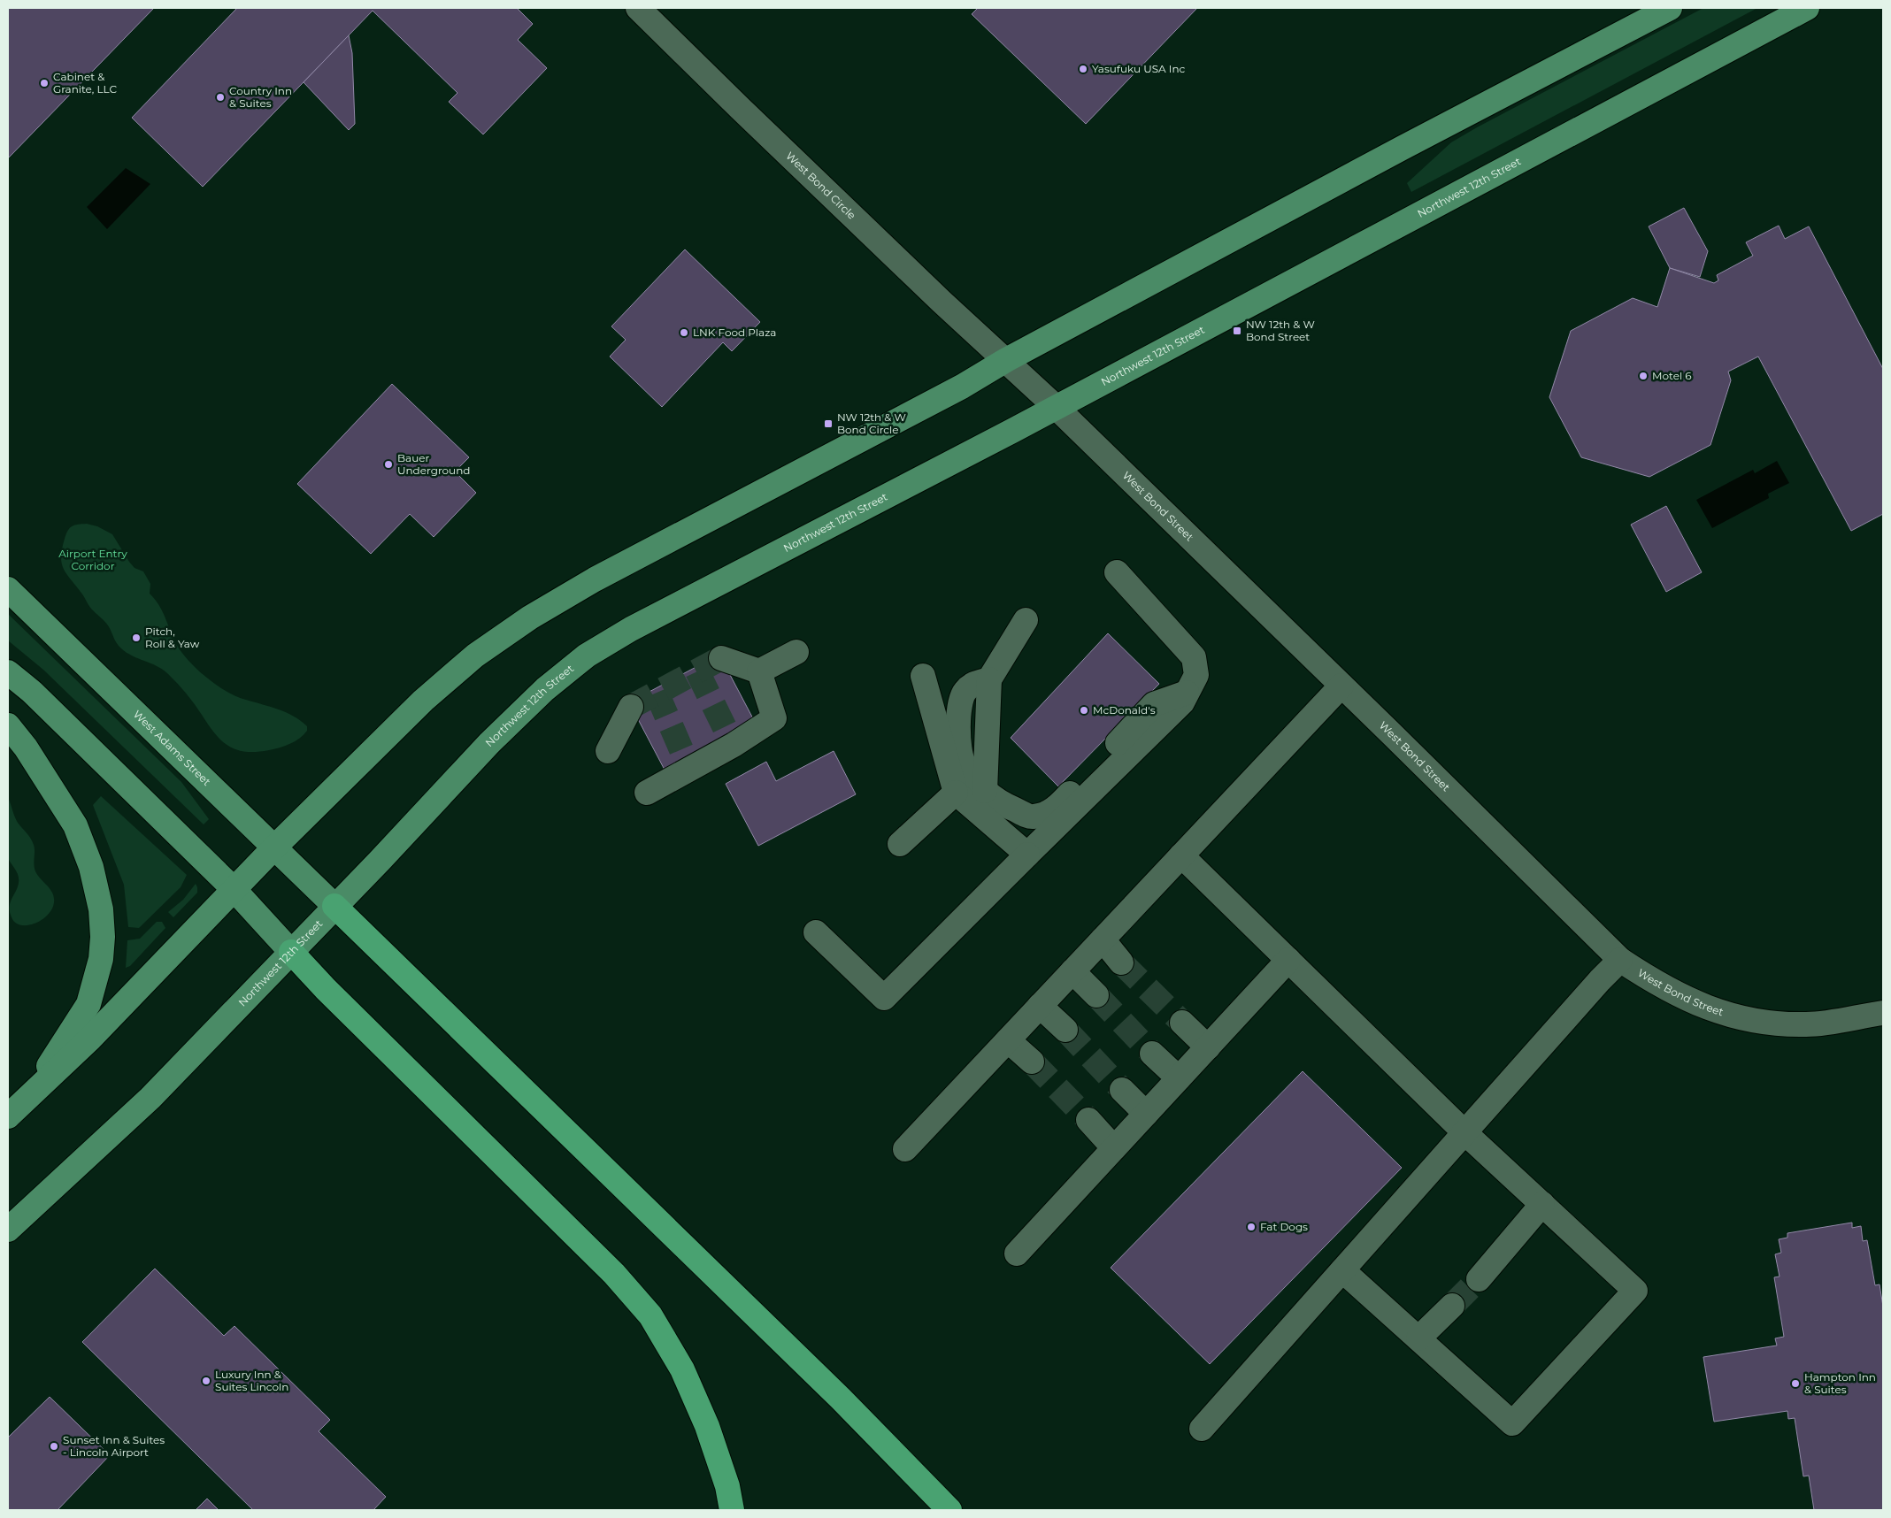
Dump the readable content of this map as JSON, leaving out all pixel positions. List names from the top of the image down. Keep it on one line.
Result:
{"streets":{"main road":["Northwest 12th Street","West Adams Street"],"street":["West Bond Circle","West Bond Street"]},"crossings":[["West Bond Circle","West Bond Street"],["Northwest 12th Street","West Bond Street"],["Northwest 12th Street","West Adams Street"]],"parks":["Airport Entry Corridor"],"places":{"other":["Yasufuku USA Inc","Cabinet & Granite, LLC","Country Inn & Suites","LNK Food Plaza","Motel 6","Bauer Underground","Pitch, Roll & Yaw","McDonald's","Fat Dogs","Luxury Inn & Suites Lincoln","Hampton Inn & Suites","Sunset Inn & Suites - Lincoln Airport"],"transit":["NW 12th & W Bond Street","NW 12th & W Bond Circle"]}}
